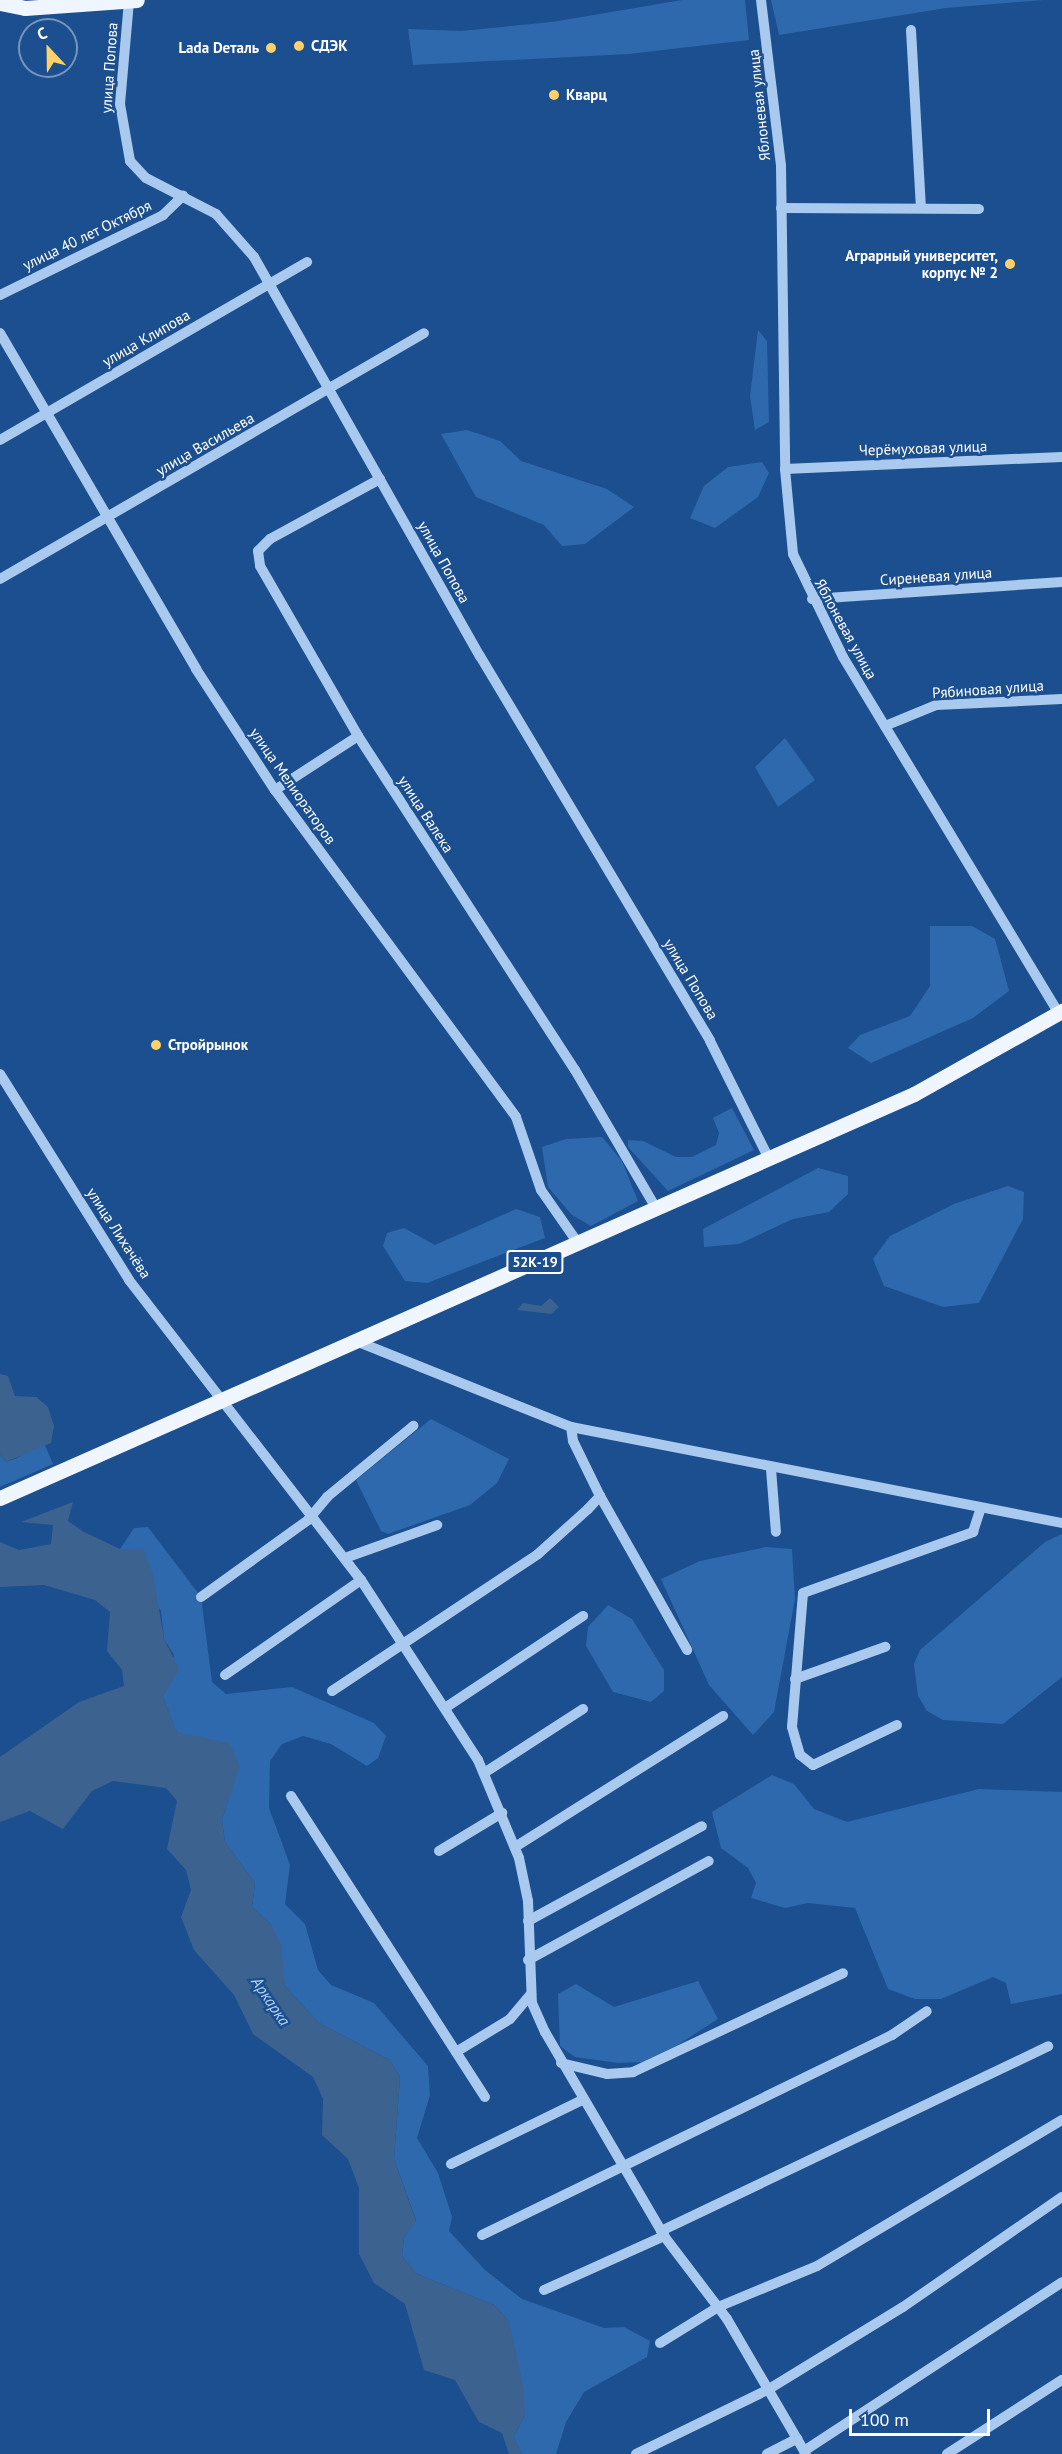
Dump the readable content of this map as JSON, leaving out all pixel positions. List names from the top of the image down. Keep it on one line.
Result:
{"streets":{"main road":["52К-19"],"street":["улица Попова","Яблоневая улица","улица 40 лет Октября","улица Клипова","улица Васильева","Черёмуховая улица","Сиреневая улица","Рябиновая улица","улица Мелиораторов","улица Валека","улица Лихачёва"]},"crossings":[["улица Попова","улица 40 лет Октября"],["улица Попова","улица Клипова"],["улица Попова","улица Васильева"],["улица Попова","улица Валека"],["улица Попова","52К-19"],["Яблоневая улица","Черёмуховая улица"],["Яблоневая улица","Сиреневая улица"],["Яблоневая улица","Рябиновая улица"],["Яблоневая улица","52К-19"],["улица Клипова","улица Мелиораторов"],["улица Васильева","улица Мелиораторов"],["улица Мелиораторов","52К-19"],["улица Валека","52К-19"],["улица Лихачёва","52К-19"]],"water":["Аркарка"],"places":["СДЭК","Lada Dеталь","Кварц","Аграрный университет, корпус № 2","Стройрынок"],"scale_bar":"100 m","north":"top"}
